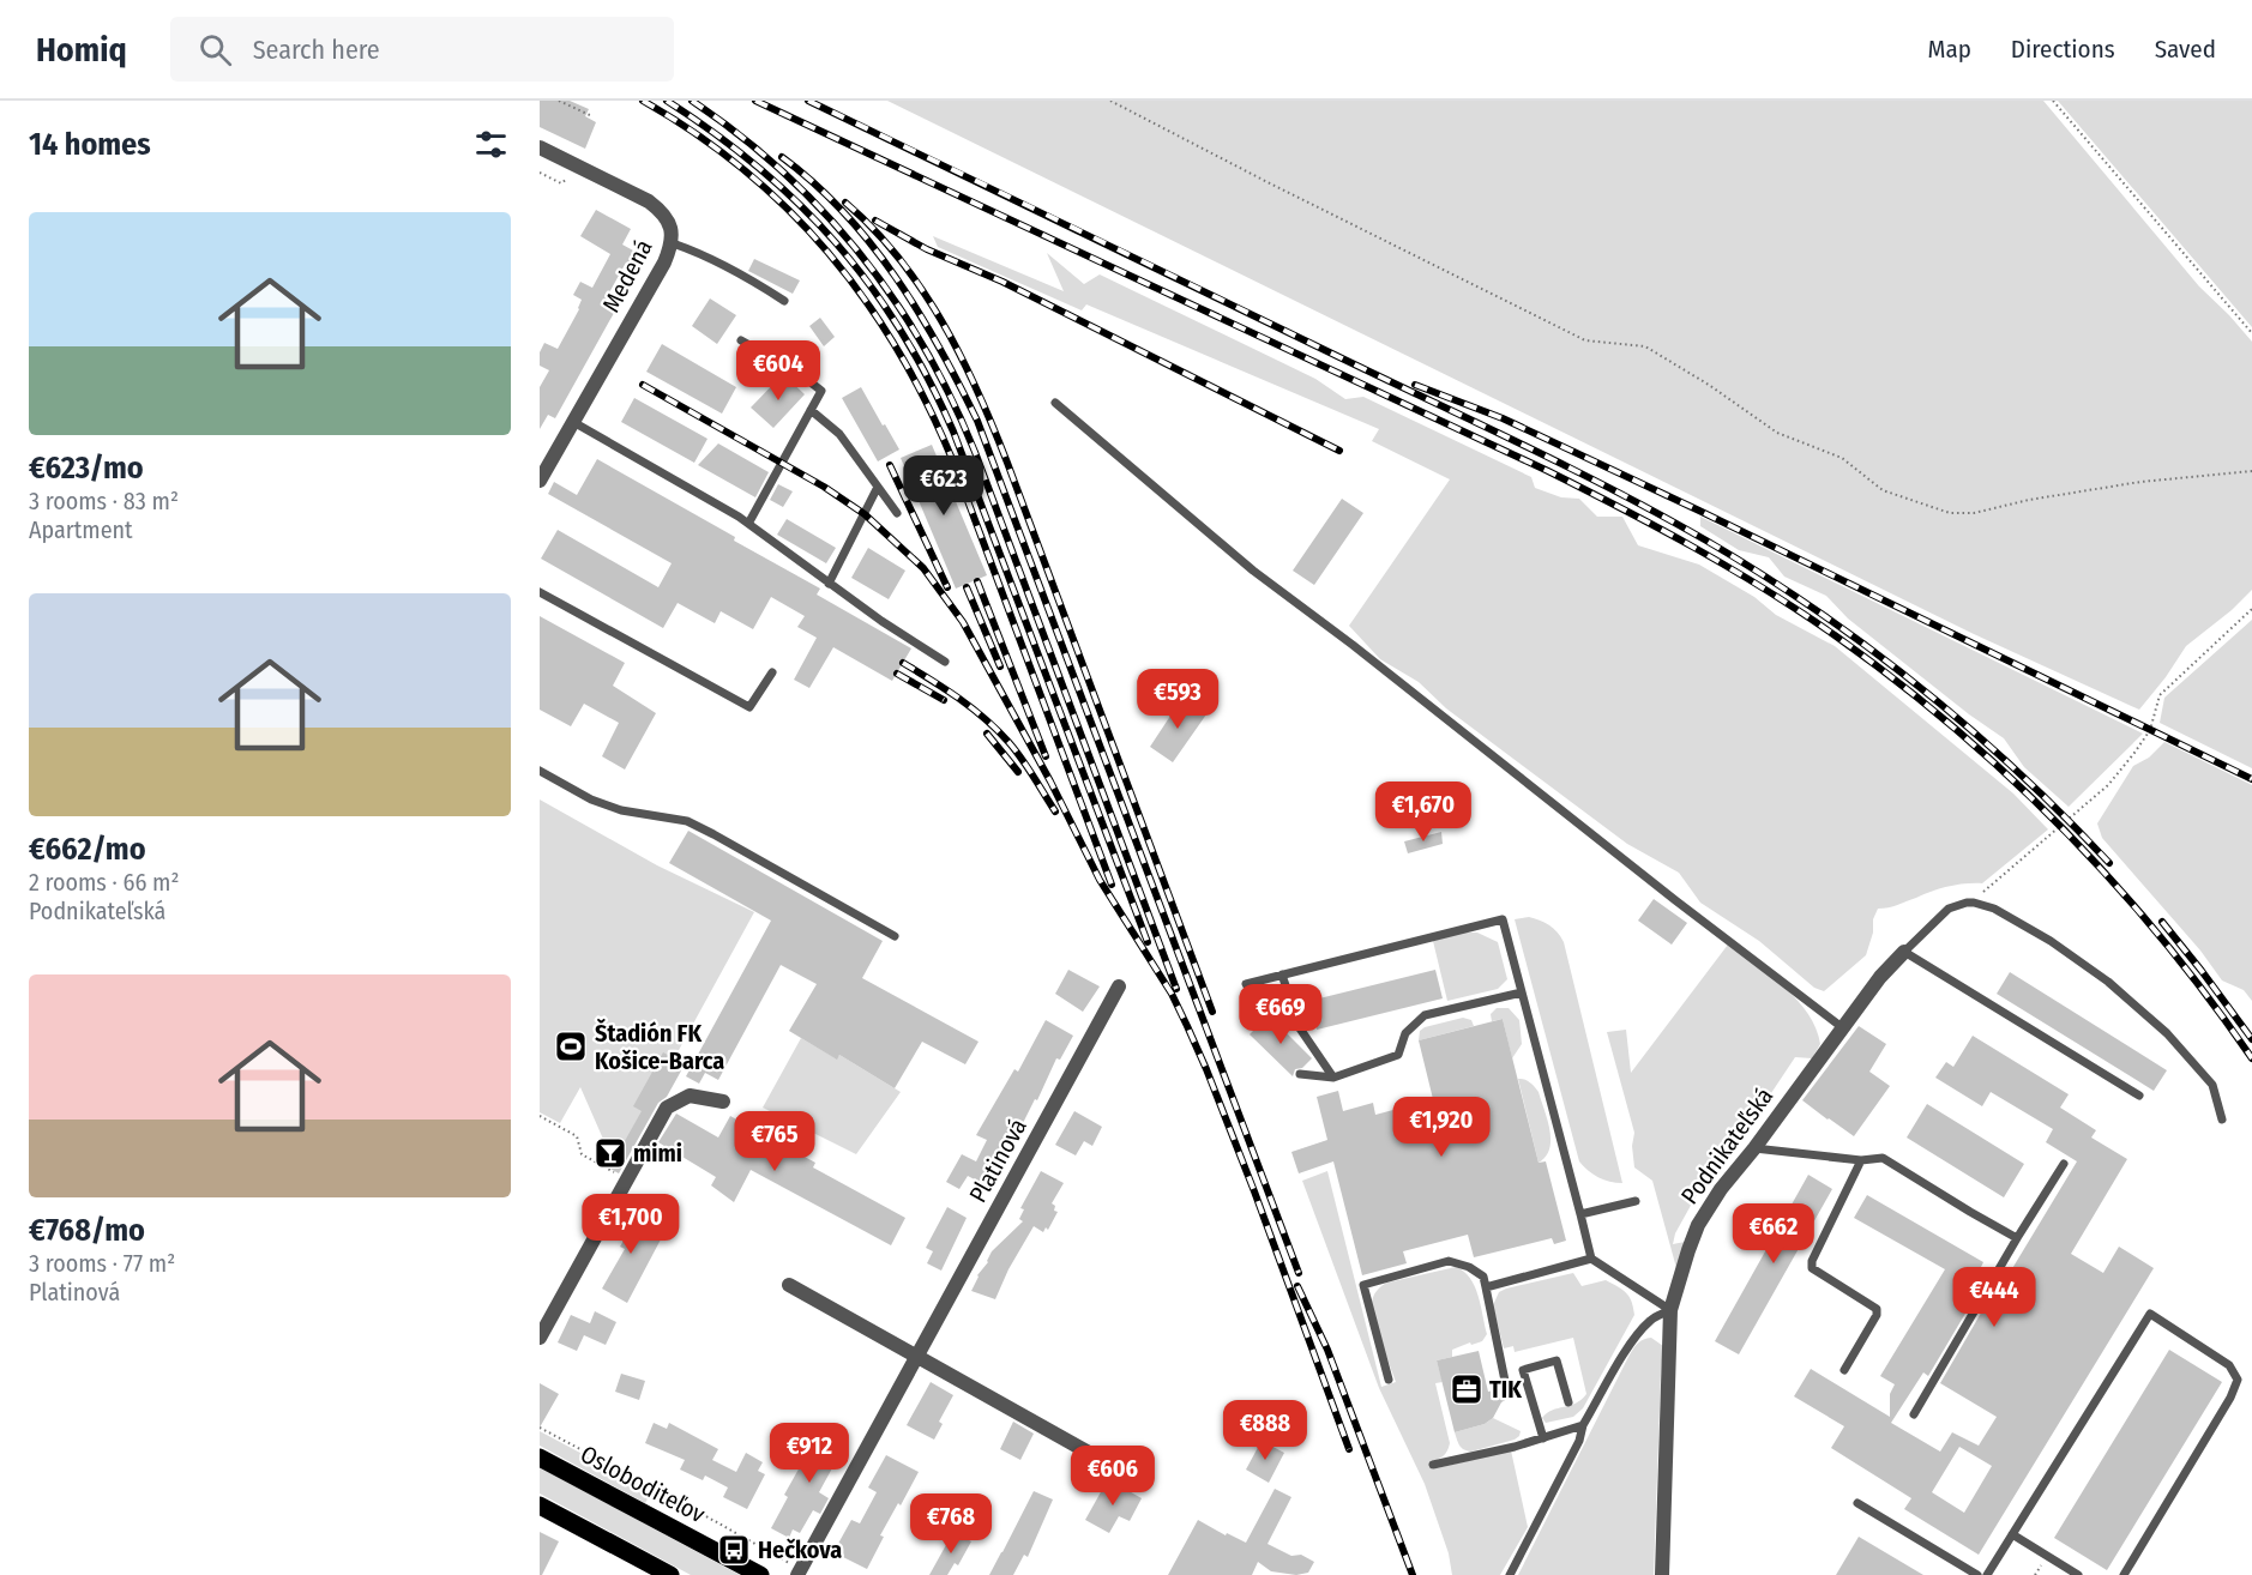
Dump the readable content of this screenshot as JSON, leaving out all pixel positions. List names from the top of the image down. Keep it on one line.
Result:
{"streets":{"main road":["Osloboditeľov"],"street":["Medená","Podnikateľská","Platinová"]},"places":{"sports":["Štadión FK Košice-Barca"],"bar":["mimi"],"office":["TIK"],"bus stop":["Hečkova"]},"page":{"header":"Homiq","search":"Search here","nav":["Map","Directions","Saved"],"heading":"14 homes","list":[{"name":"€623/mo","note":"3 rooms · 83 m² · Apartment"},{"name":"€662/mo","note":"2 rooms · 66 m² · Podnikateľská"},{"name":"€768/mo","note":"3 rooms · 77 m² · Platinová"}],"price":["€604","€623","€593","€1,670","€669","€1,920","€765","€1,700","€662","€444","€888","€912","€606","€768"]}}
